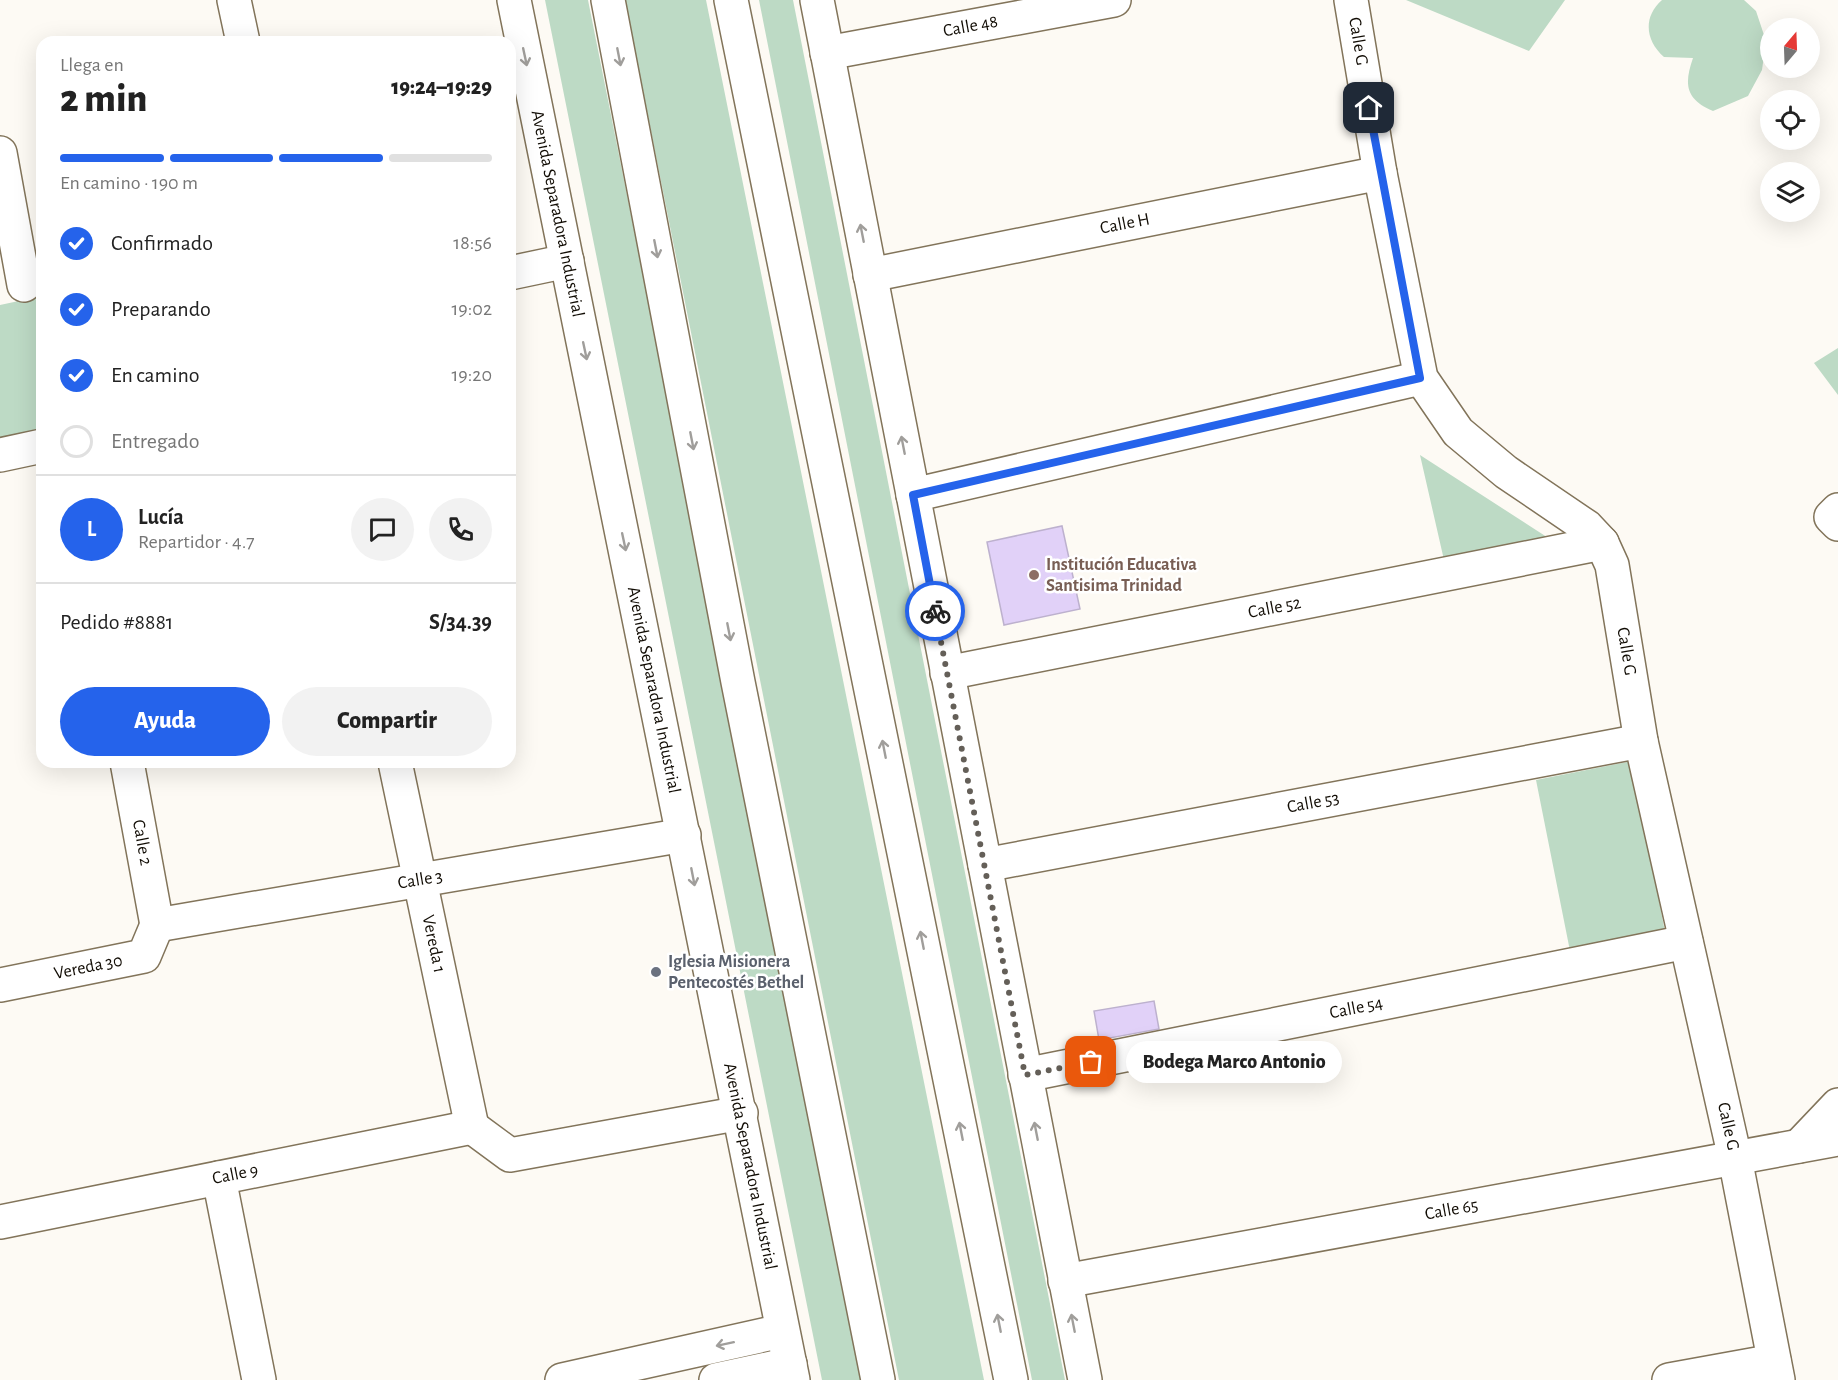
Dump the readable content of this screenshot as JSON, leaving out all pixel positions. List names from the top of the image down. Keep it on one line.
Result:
{"streets":{"street":["Calle 48","Calle G","Avenida Separadora Industrial","Calle H","Calle 52","Calle 53","Calle 2","Calle 3","Vereda 1","Vereda 30","Calle 54","Calle 9","Calle 65"]},"crossings":[["Calle G","Calle H"],["Calle G","Calle 52"],["Calle G","Calle 53"],["Calle G","Calle 54"],["Calle G","Calle 65"],["Avenida Separadora Industrial","Calle 3"],["Calle 2","Calle 3"],["Calle 2","Vereda 30"],["Calle 3","Vereda 1"],["Calle 3","Vereda 30"],["Vereda 1","Calle 9"]],"places":["Institución Educativa Santisima Trinidad","Iglesia Misionera Pentecostés Bethel","Bodega Marco Antonio"],"north":"top","page":{"heading":["2 min","Llega en","19:24–19:29"],"panel":["Lucía","Repartidor · 4.7","Pedido #8881","S/34.39"],"bar":"En camino · 190 m","list":[["Confirmado","18:56"],["Preparando","19:02"],["En camino","19:20"],"Entregado"],"round":"L","buttons":["Ayuda","Compartir"],"bubble":"Bodega Marco Antonio"}}
